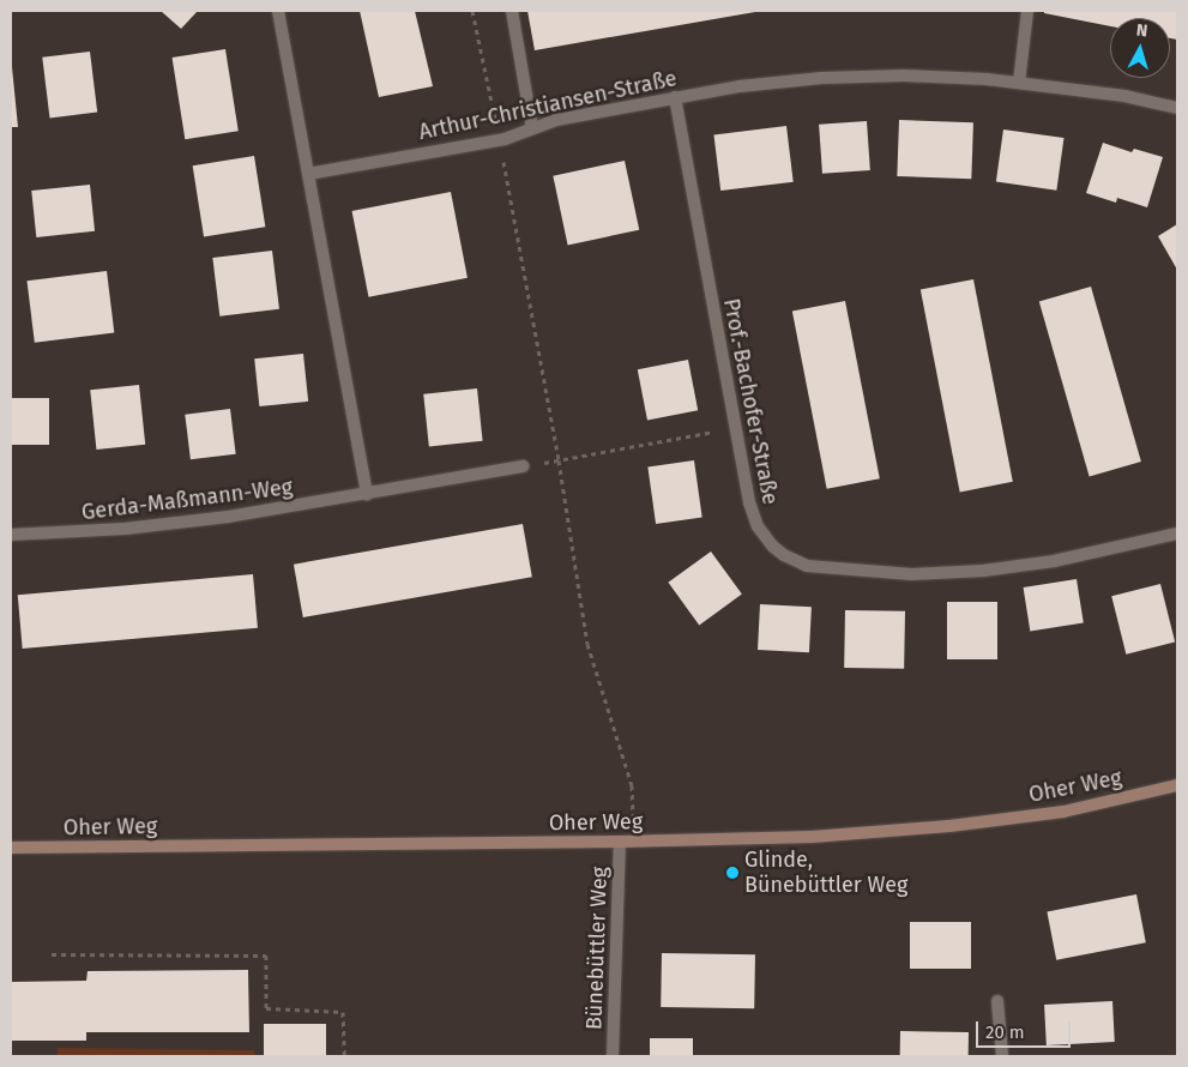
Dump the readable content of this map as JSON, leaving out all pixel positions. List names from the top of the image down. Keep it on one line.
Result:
{"streets":{"street":["Arthur-Christiansen-Straße","Prof.-Bachofer-Straße","Gerda-Maßmann-Weg","Oher Weg","Bünebüttler Weg"]},"crossings":[["Arthur-Christiansen-Straße","Prof.-Bachofer-Straße"],["Oher Weg","Bünebüttler Weg"]],"places":["Glinde, Bünebüttler Weg"],"scale_bar":"20 m","north":"top"}
